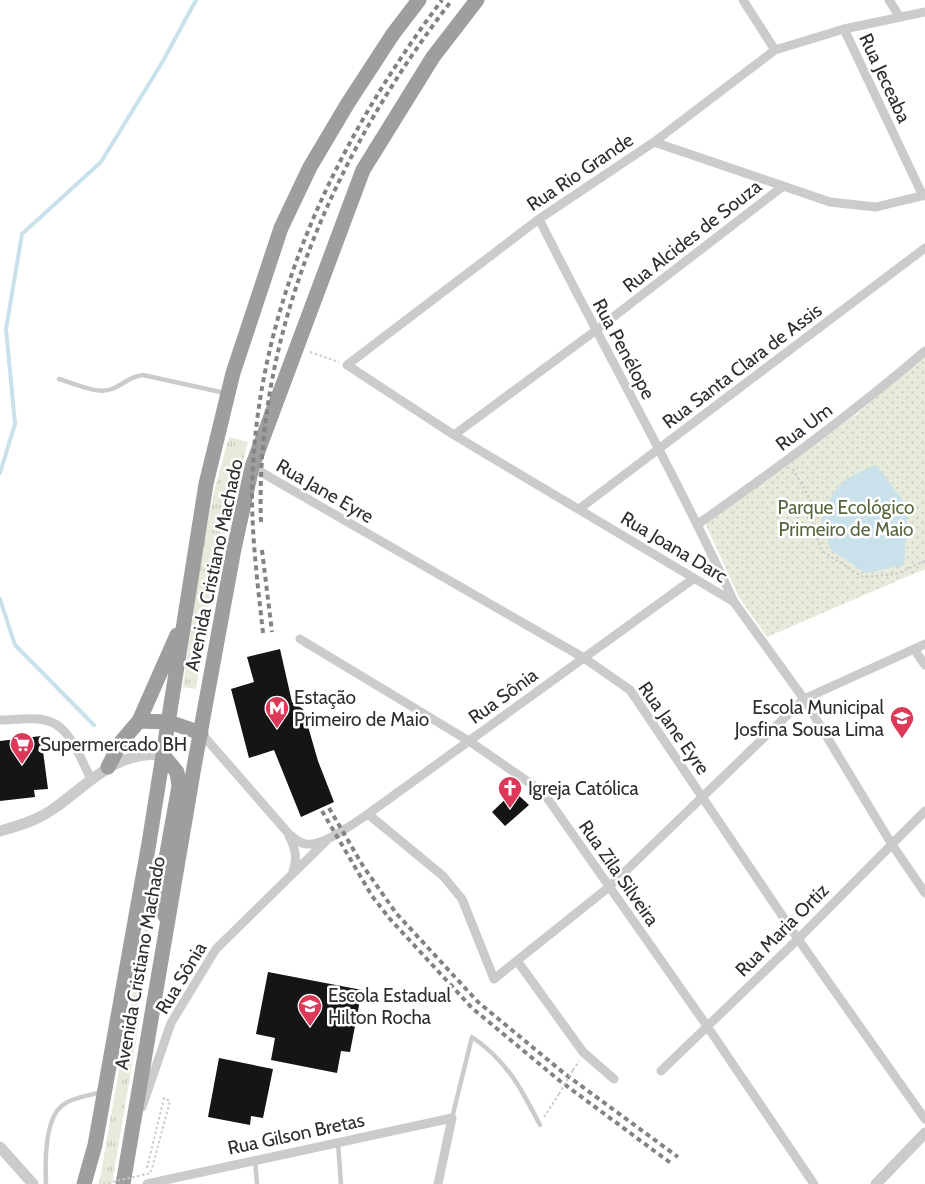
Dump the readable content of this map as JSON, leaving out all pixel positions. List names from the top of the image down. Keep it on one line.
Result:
{"streets":{"highway":["Avenida Cristiano Machado"],"street":["Rua Jeceaba","Rua Rio Grande","Rua Alcides de Souza","Rua Penélope","Rua Santa Clara de Assis","Rua Um","Rua Jane Eyre","Rua Joana Darc","Rua Sônia","Rua Zila Silveira","Rua Maria Ortiz","Rua Gilson Bretas"]},"crossings":[["Rua Jeceaba","Rua Rio Grande"],["Rua Rio Grande","Rua Alcides de Souza"],["Rua Rio Grande","Rua Penélope"],["Rua Rio Grande","Rua Joana Darc"],["Rua Alcides de Souza","Rua Penélope"],["Rua Alcides de Souza","Rua Joana Darc"],["Rua Penélope","Rua Santa Clara de Assis"],["Rua Penélope","Rua Um"],["Rua Penélope","Rua Joana Darc"],["Rua Santa Clara de Assis","Rua Joana Darc"],["Rua Jane Eyre","Avenida Cristiano Machado"],["Rua Jane Eyre","Rua Sônia"],["Rua Jane Eyre","Rua Maria Ortiz"],["Rua Joana Darc","Rua Sônia"],["Rua Joana Darc","Rua Maria Ortiz"],["Avenida Cristiano Machado","Rua Sônia"],["Rua Sônia","Rua Zila Silveira"],["Rua Zila Silveira","Rua Maria Ortiz"]],"parks":["Parque Ecológico Primeiro de Maio"],"places":{"metro station":["Estação Primeiro de Maio"],"school or university":["Escola Municipal Josfina Sousa Lima","Escola Estadual Hilton Rocha"],"supermarket":["Supermercado BH"],"church":["Igreja Católica"]}}
